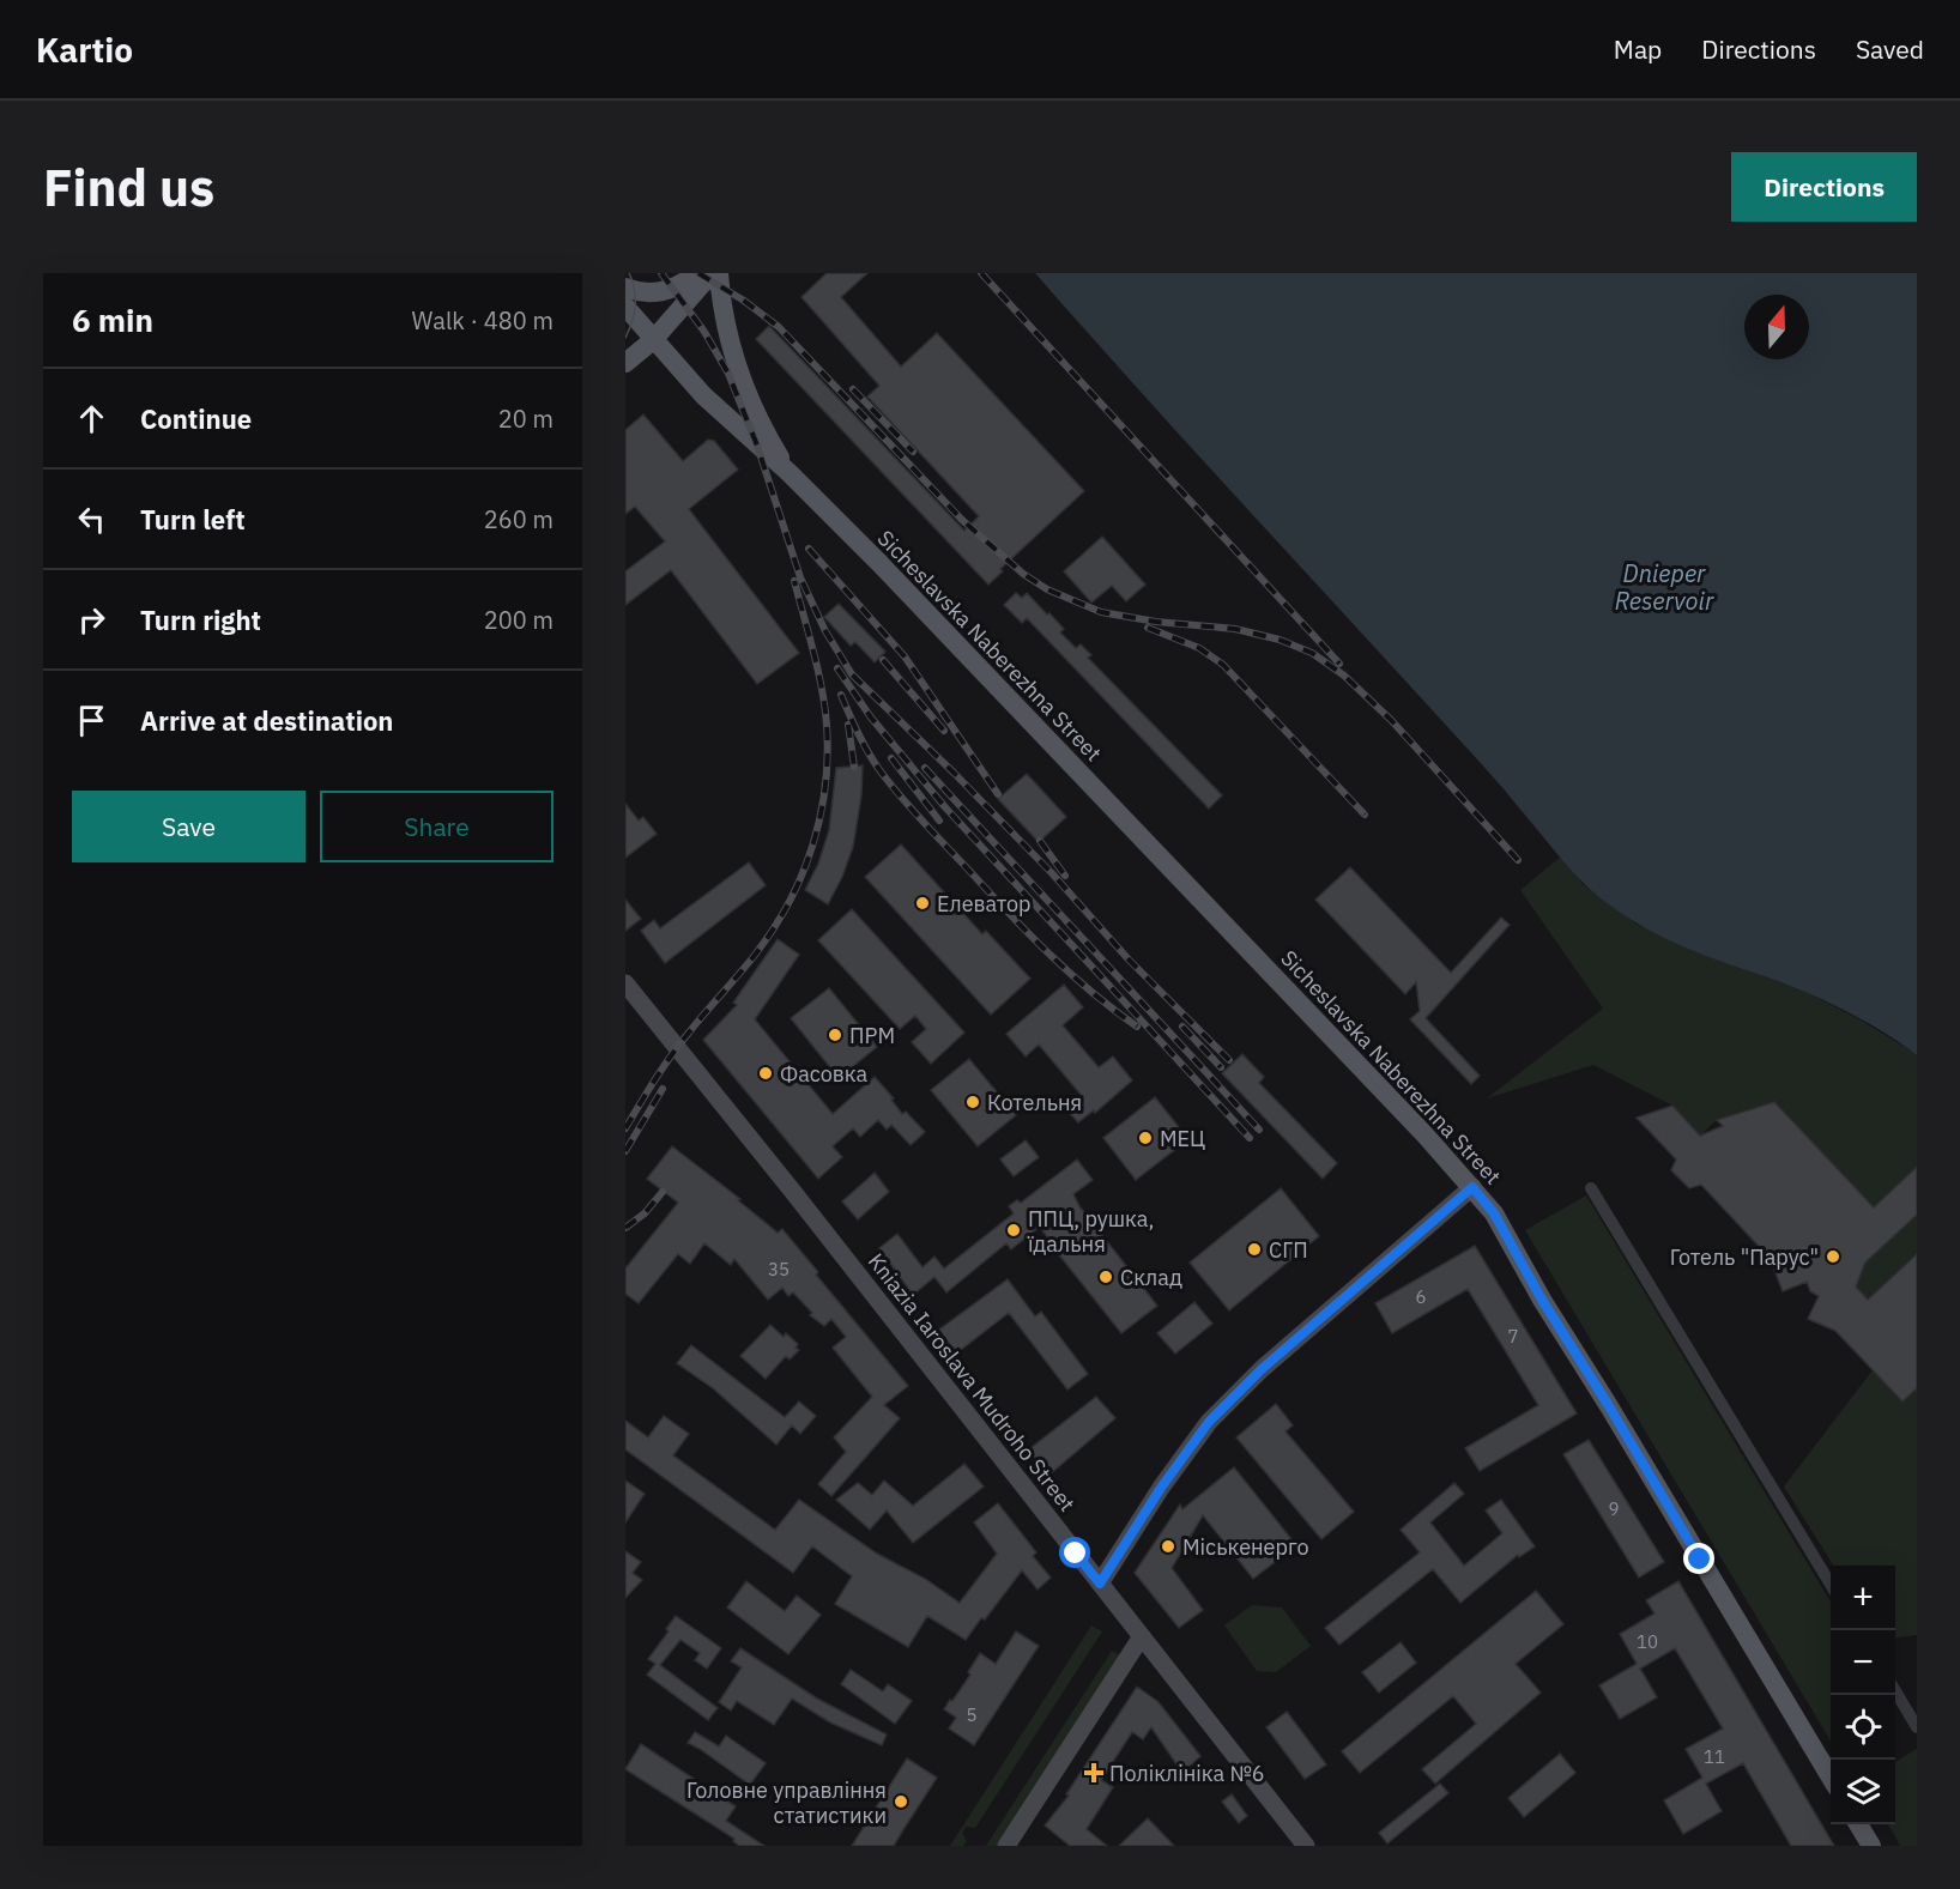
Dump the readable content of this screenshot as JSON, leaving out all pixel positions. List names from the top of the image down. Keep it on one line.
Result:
{"streets":{"main road":["Sicheslavska Naberezhna Street","Kniazia Iaroslava Mudroho Street"]},"water":["Dnieper Reservoir"],"places":{"other":["Елеватор","ПРМ","Фасовка","Котельня","МЕЦ","ППЦ, рушка, їдальня","СГП","Готель \"Парус\"","Склад","Міськенерго","Головне управління статистики"],"health":["Поліклініка №6"]},"house_numbers":["35","6","7","9","10","5","11"],"north":"top","page":{"header":"Kartio","nav":["Map","Directions","Saved"],"buttons":["Directions",["Save","Share"]],"title":"Find us","heading":["6 min","Walk · 480 m"],"list":[["Continue","20 m"],["Turn left","260 m"],["Turn right","200 m"],"Arrive at destination"],"map_buttons":["+","−"]}}
